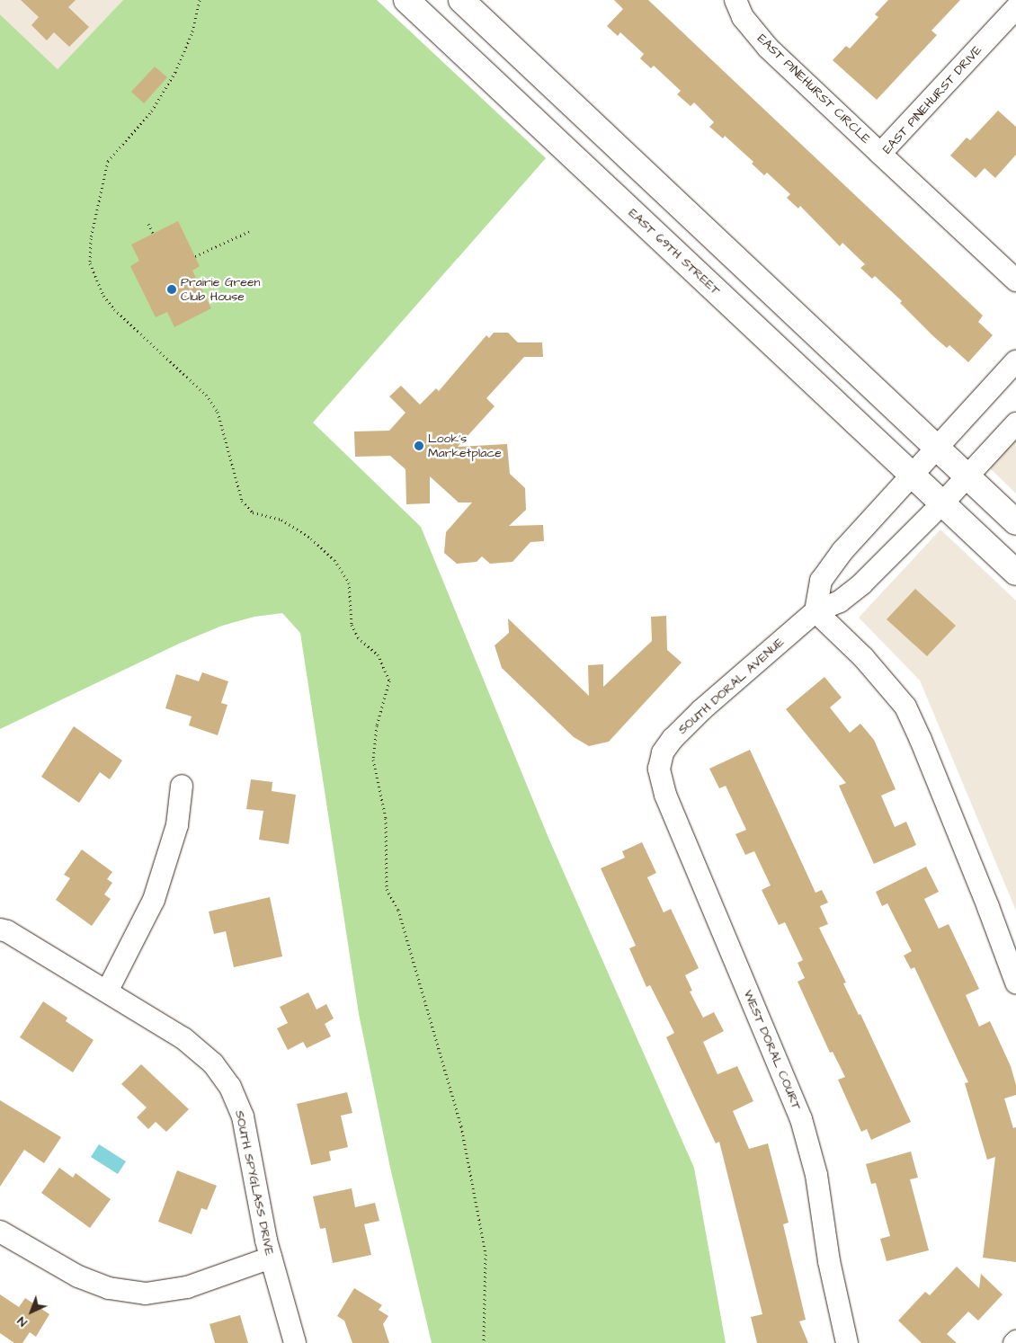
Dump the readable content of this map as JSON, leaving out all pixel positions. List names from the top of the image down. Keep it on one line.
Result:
{"streets":{"main road":["EAST 69TH STREET"],"street":["EAST PINEHURST CIRCLE","EAST PINEHURST DRIVE","SOUTH DORAL AVENUE","WEST DORAL COURT","SOUTH SPYGLASS DRIVE"]},"crossings":[["EAST PINEHURST CIRCLE","EAST PINEHURST DRIVE"],["EAST 69TH STREET","SOUTH DORAL AVENUE"],["SOUTH DORAL AVENUE","WEST DORAL COURT"]],"places":["Prairie Green Club House","Look's Marketplace"],"north":"bottom left"}
